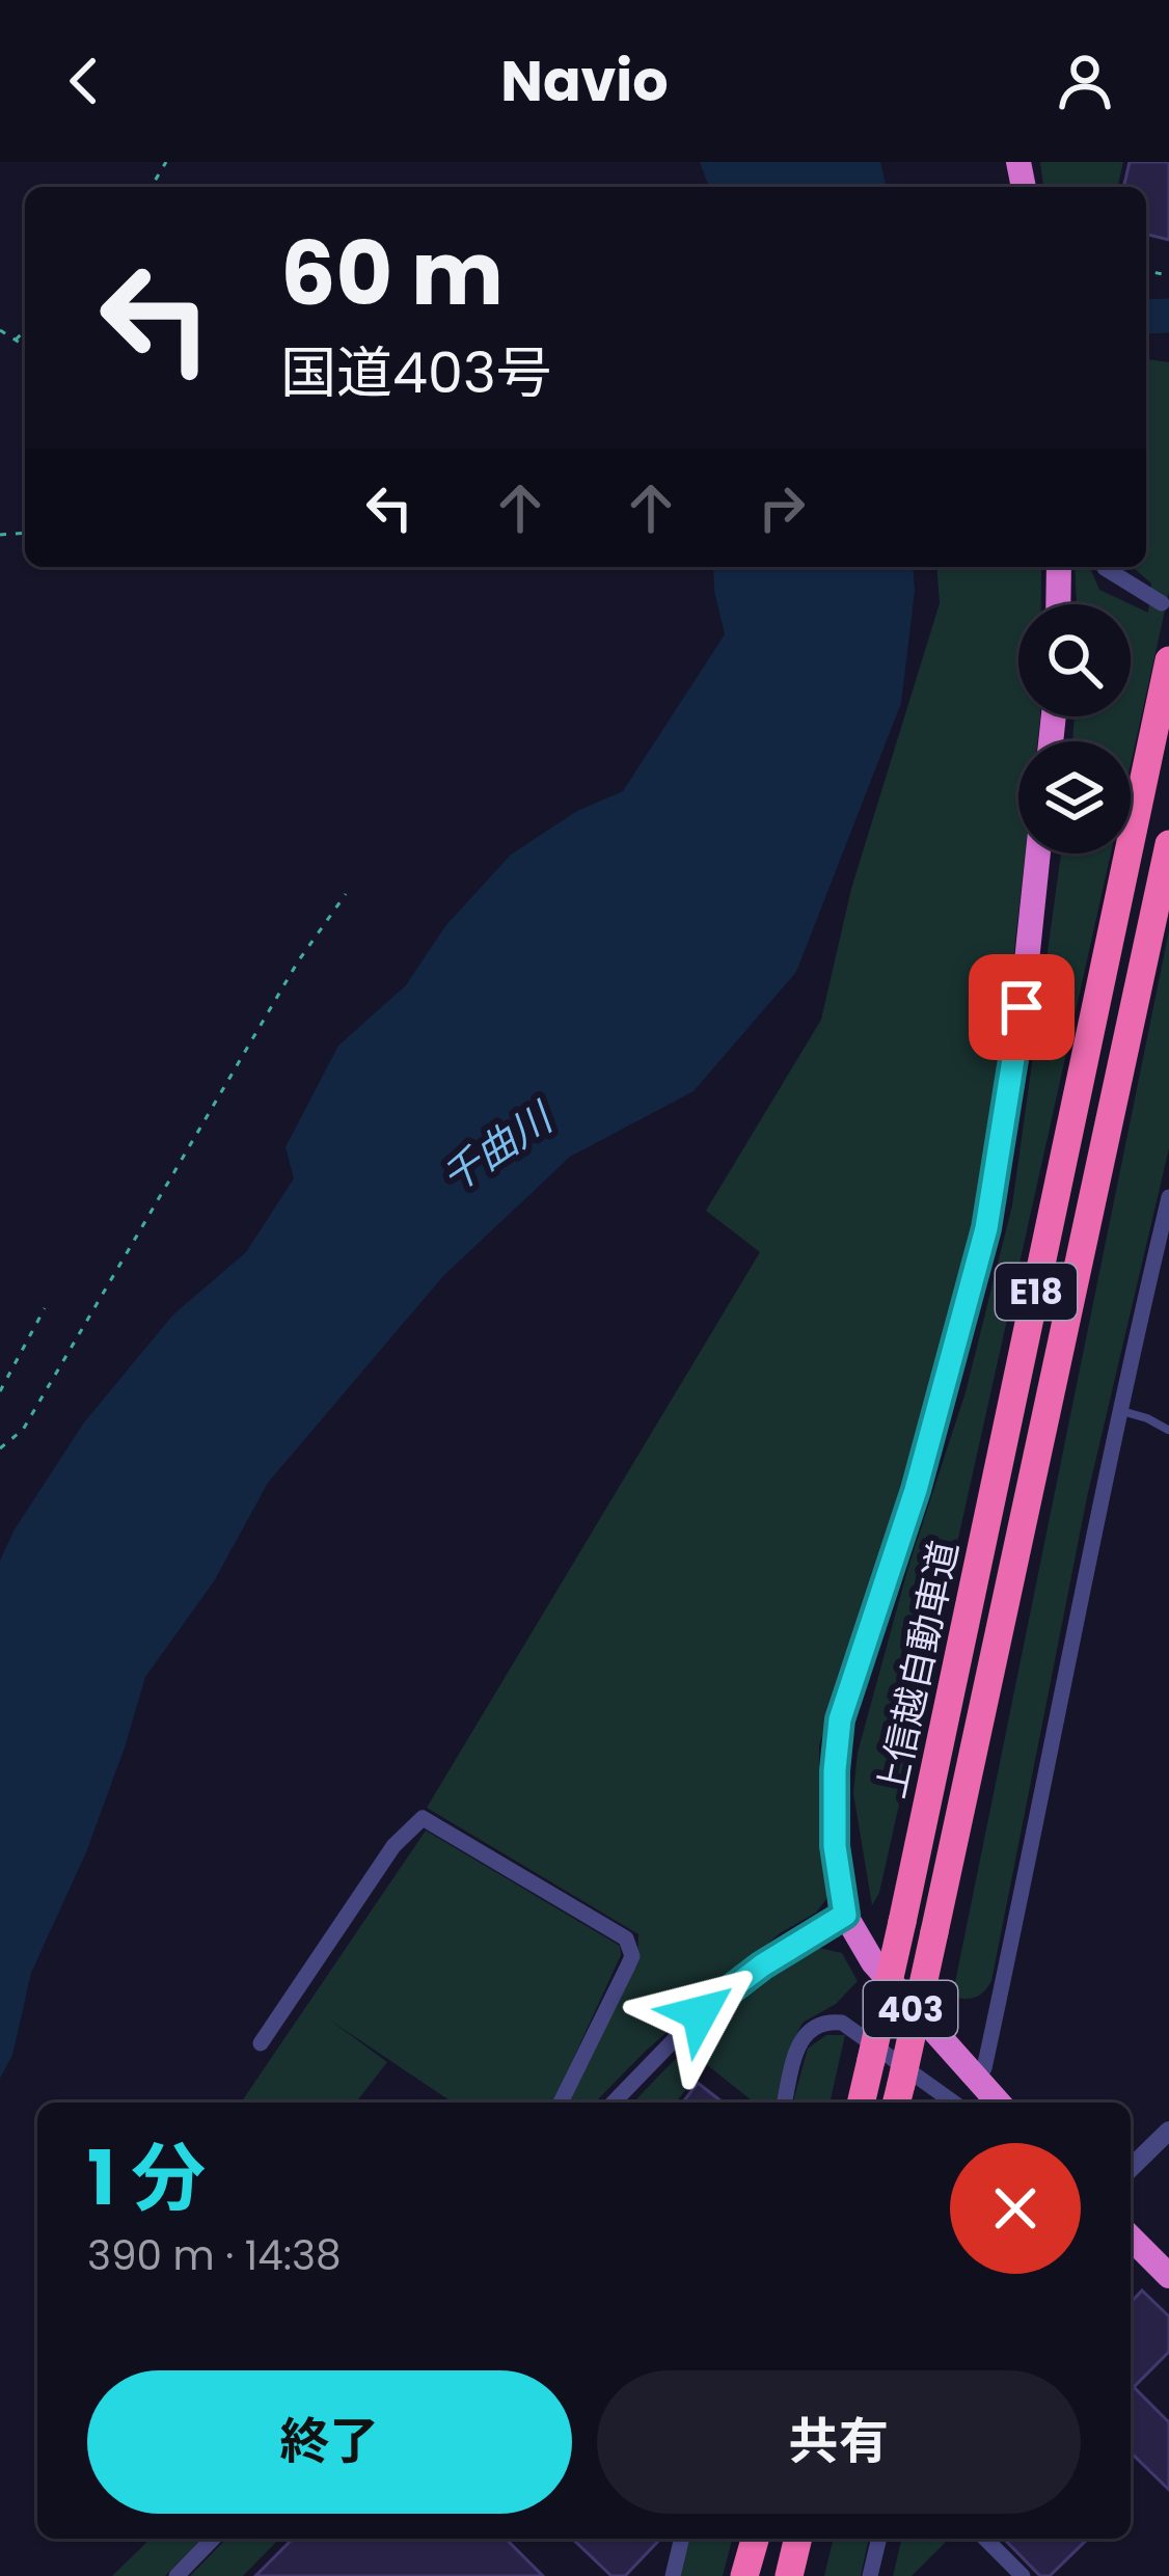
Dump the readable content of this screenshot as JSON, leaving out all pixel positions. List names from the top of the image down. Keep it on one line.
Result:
{"streets":{"highway":["E18","上信越自動車道","403"]},"water":["千曲川"],"page":{"header":"Navio","turn":["60 m","国道403号"],"heading":["1 分","390 m · 14:38"],"buttons":["終了","共有"]}}
